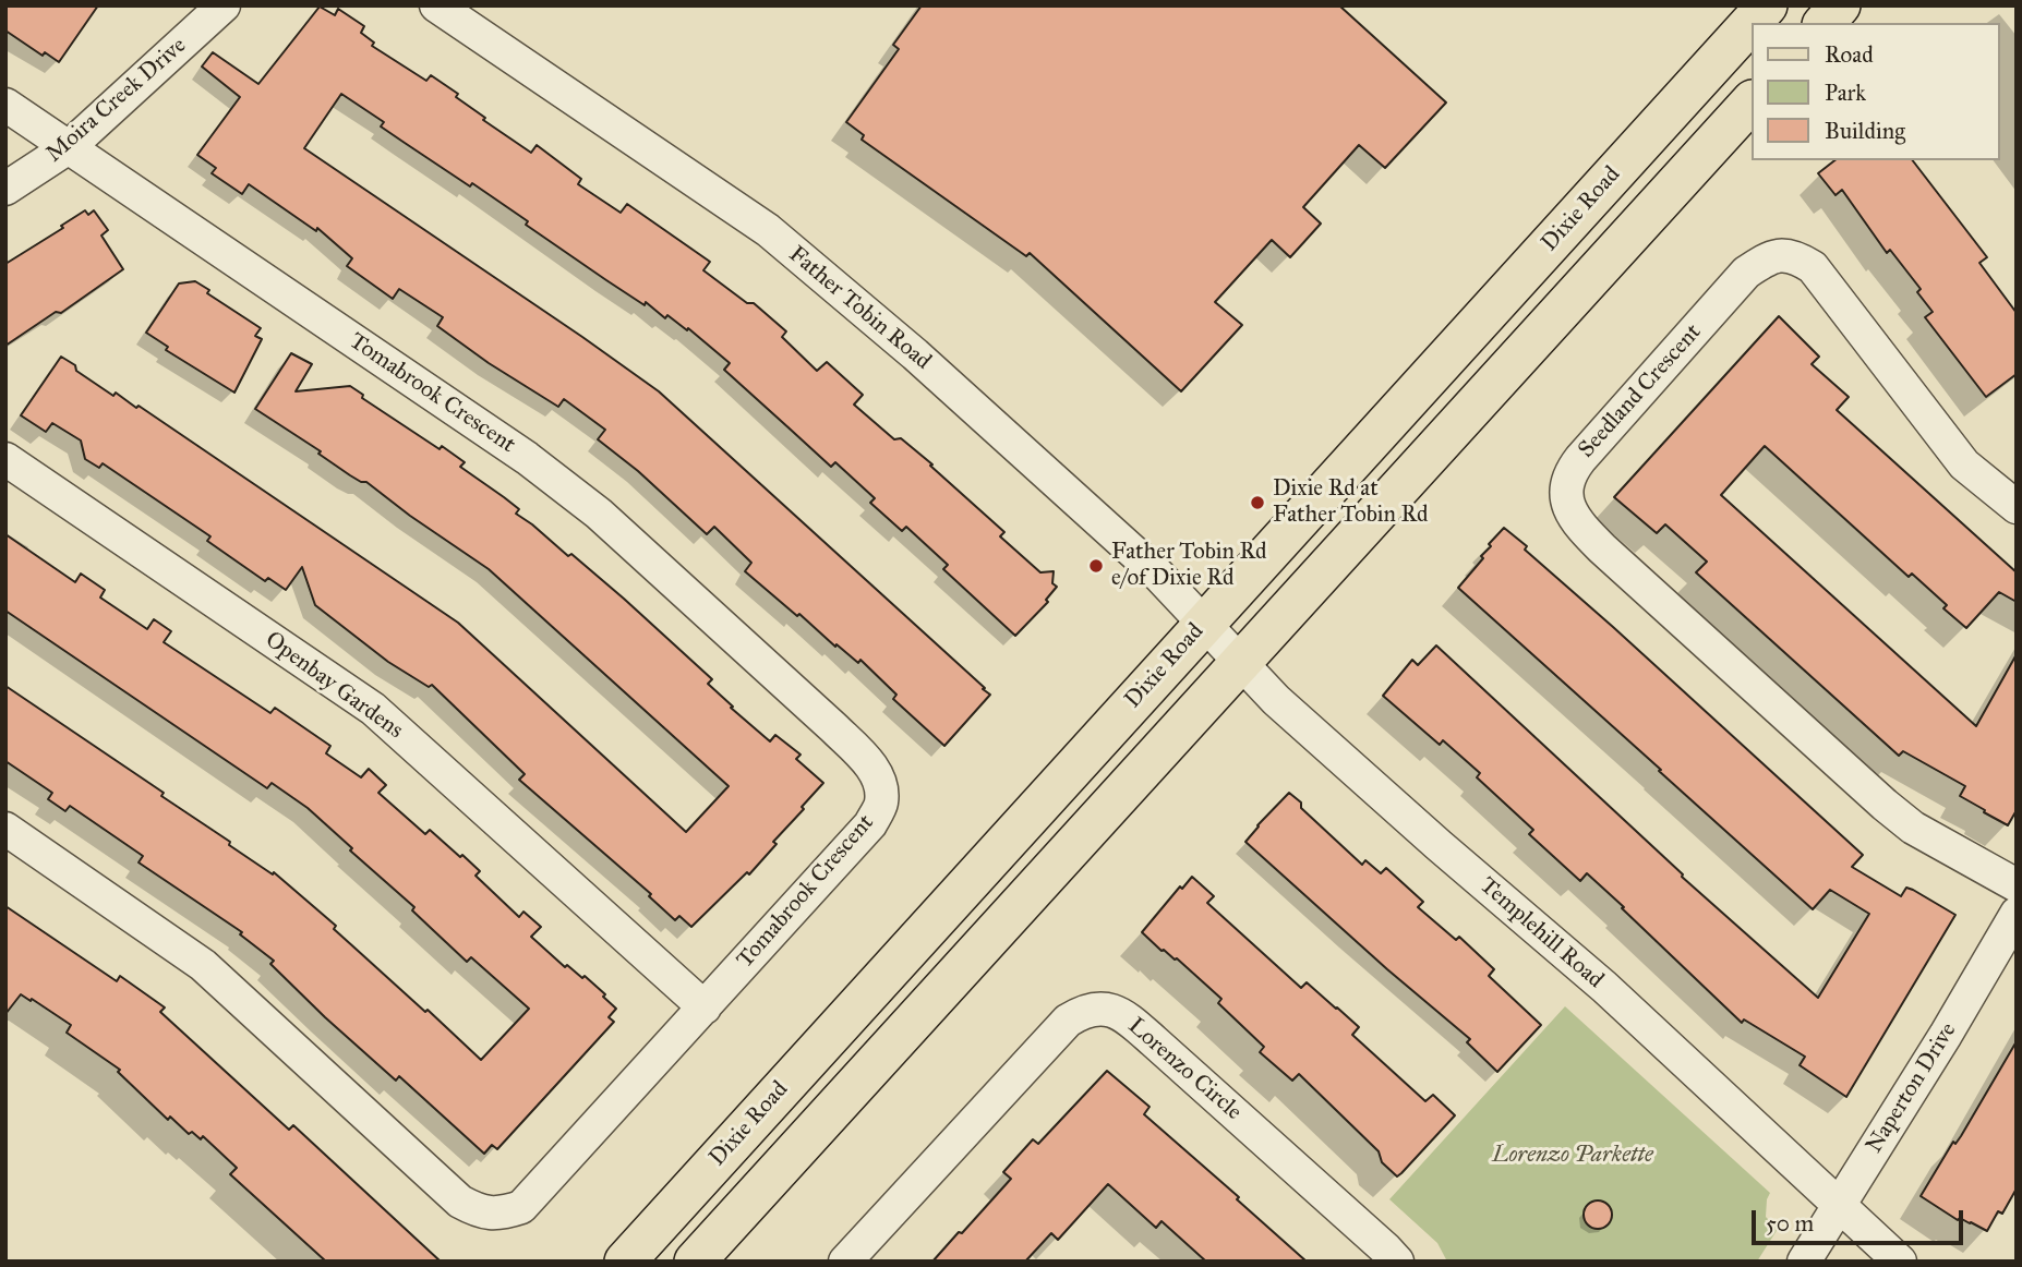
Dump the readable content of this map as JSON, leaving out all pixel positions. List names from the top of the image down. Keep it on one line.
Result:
{"streets":{"main road":["Dixie Road"],"street":["Moira Creek Drive","Father Tobin Road","Seedland Crescent","Tomabrook Crescent","Openbay Gardens","Templehill Road","Lorenzo Circle","Naperton Drive"]},"crossings":[["Moira Creek Drive","Tomabrook Crescent"],["Dixie Road","Father Tobin Road"],["Father Tobin Road","Templehill Road"],["Tomabrook Crescent","Openbay Gardens"],["Templehill Road","Naperton Drive"]],"parks":["Lorenzo Parkette"],"places":["Dixie Rd at Father Tobin Rd","Father Tobin Rd e/of Dixie Rd"],"legend":["Road","Park","Building"],"scale_bar":"50 m"}
